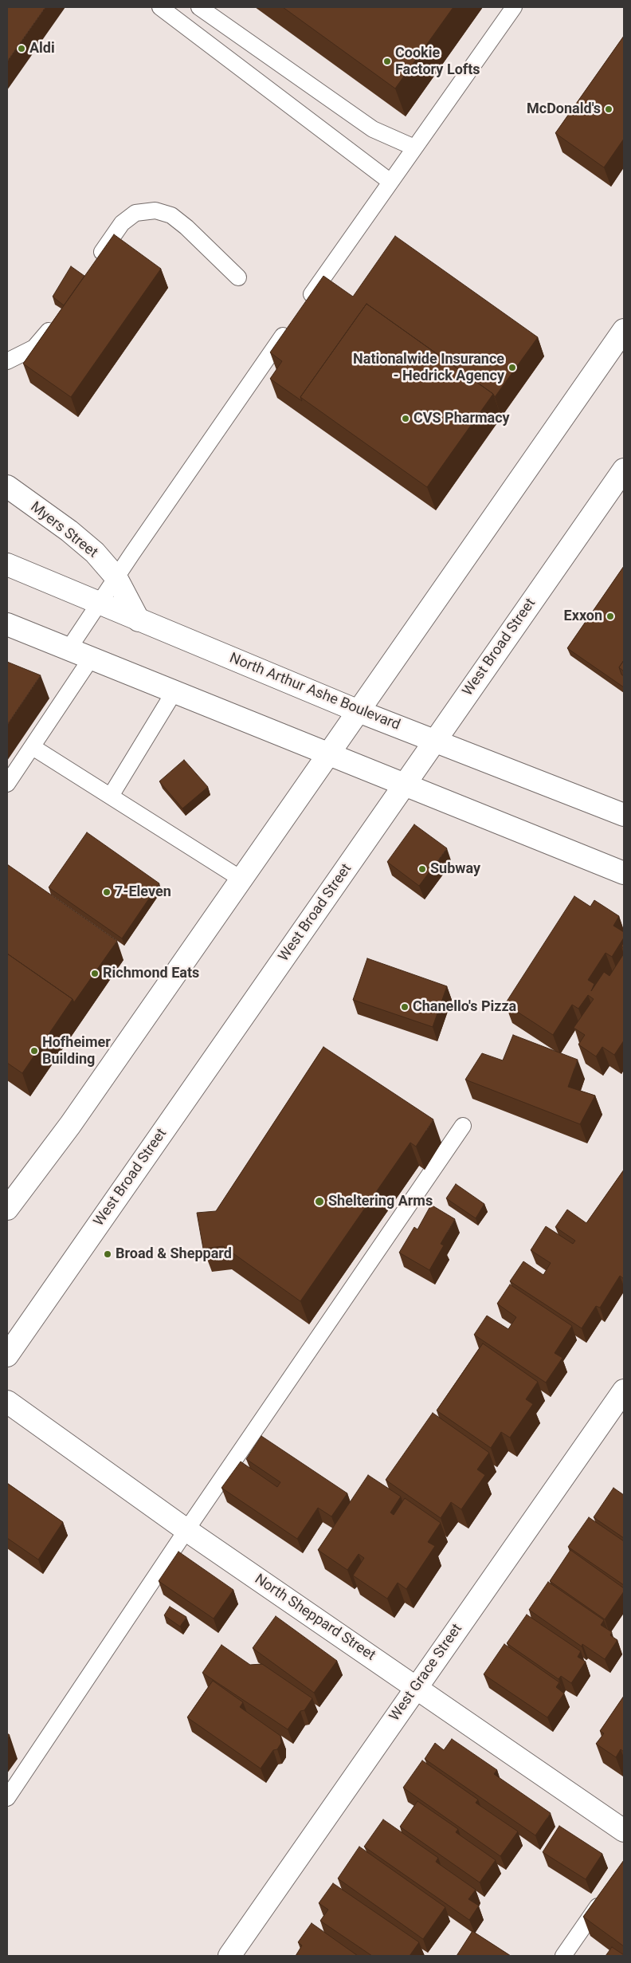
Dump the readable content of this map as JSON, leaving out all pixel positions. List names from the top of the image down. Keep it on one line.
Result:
{"streets":{"main road":["Myers Street","West Broad Street","North Arthur Ashe Boulevard","North Sheppard Street","West Grace Street"]},"crossings":[["Myers Street","North Arthur Ashe Boulevard"],["West Broad Street","North Arthur Ashe Boulevard"],["North Sheppard Street","West Grace Street"]],"places":["Aldi","Cookie Factory Lofts","McDonald's","Nationalwide Insurance - Hedrick Agency","CVS Pharmacy","Exxon","Subway","7-Eleven","Richmond Eats","Chanello's Pizza","Hofheimer Building","Sheltering Arms","Broad & Sheppard"]}
